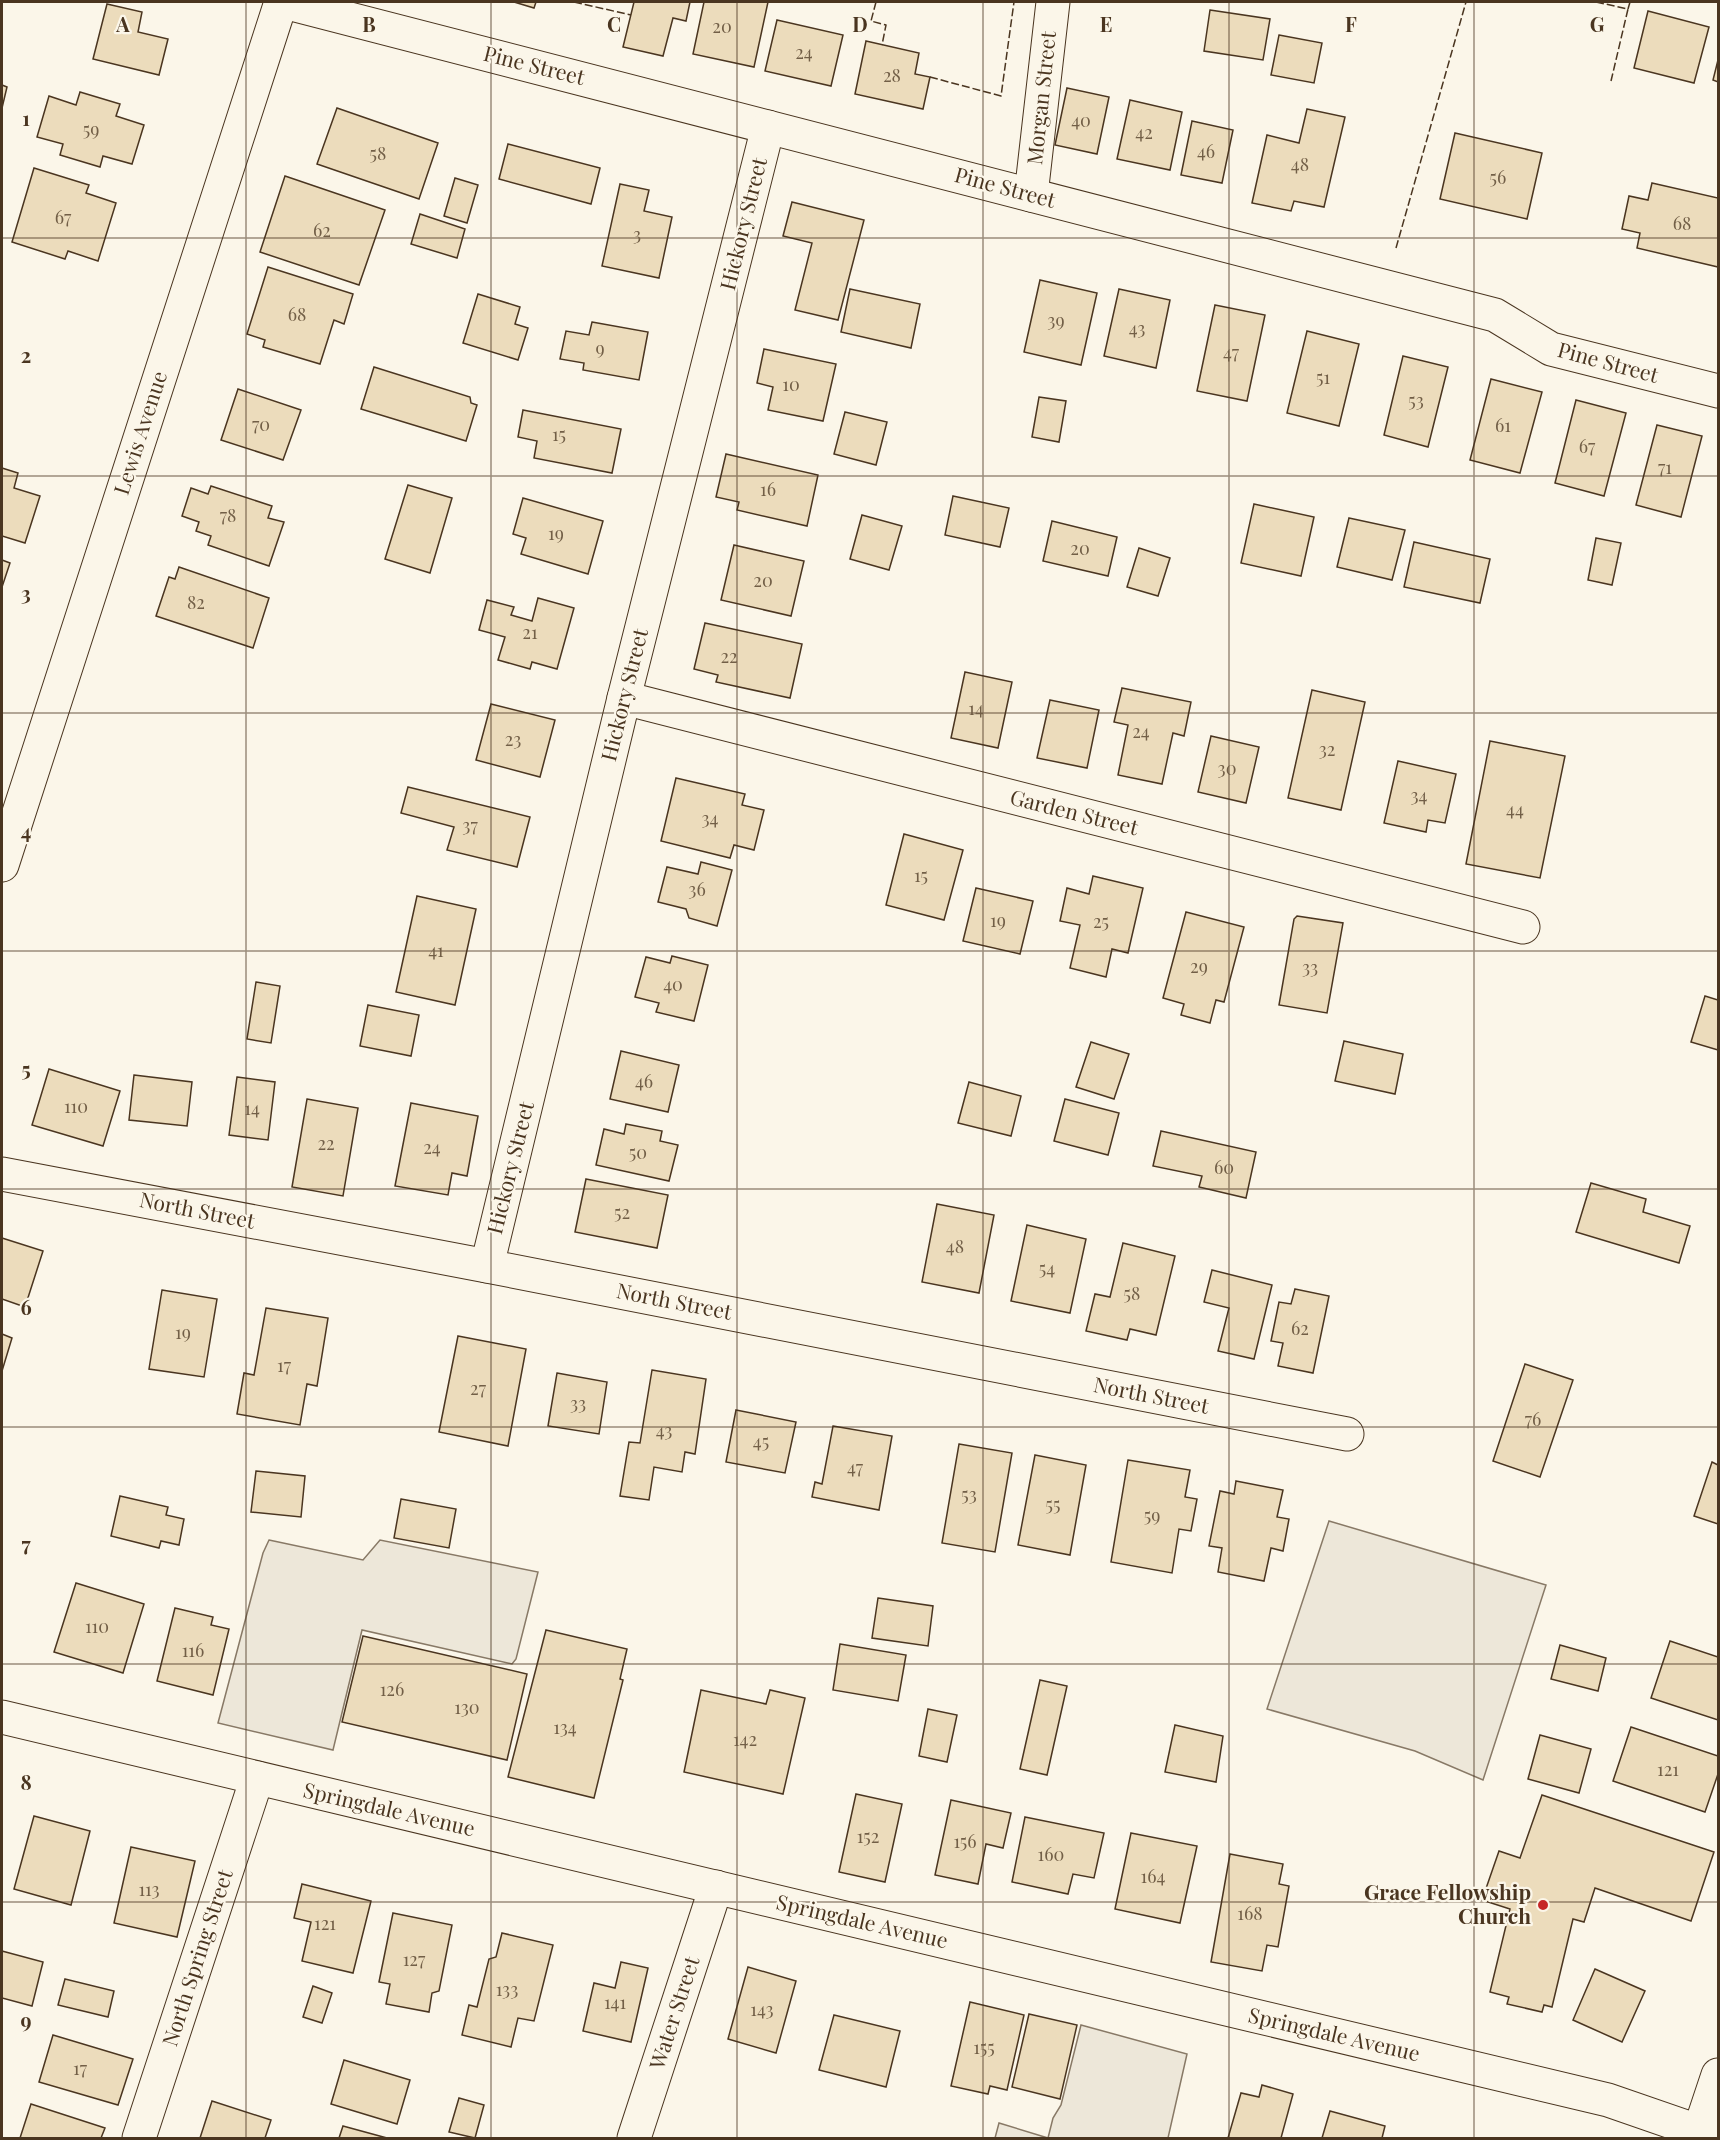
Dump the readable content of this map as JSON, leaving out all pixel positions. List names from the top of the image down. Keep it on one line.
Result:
{"streets":{"street":["Pine Street","Morgan Street","Hickory Street","Lewis Avenue","Garden Street","North Street","Springdale Avenue","North Spring Street","Water Street"]},"crossings":[["Pine Street","Morgan Street"],["Pine Street","Hickory Street"],["Pine Street","Lewis Avenue"],["Hickory Street","Garden Street"],["Hickory Street","North Street"],["Springdale Avenue","North Spring Street"],["Springdale Avenue","Water Street"]],"places":["Grace Fellowship Church"],"house_numbers":["20","24","28","40","59","42","46","58","48","56","67","68","62","3","68","39","43","9","47","51","10","53","70","61","15","67","71","16","78","19","20","20","82","21","22","14","24","23","32","30","34","44","34","37","15","36","19","25","41","29","33","40","46","110","14","22","24","50","60","52","48","54","58","62","19","17","27","33","76","43","45","47","53","55","59","110","116","126","130","134","142","121","152","156","160","164","113","168","121","127","133","141","143","155","17"],"grid":{"columns":["A","B","C","D","E","F","G"],"rows":["1","2","3","4","5","6","7","8","9"]}}
